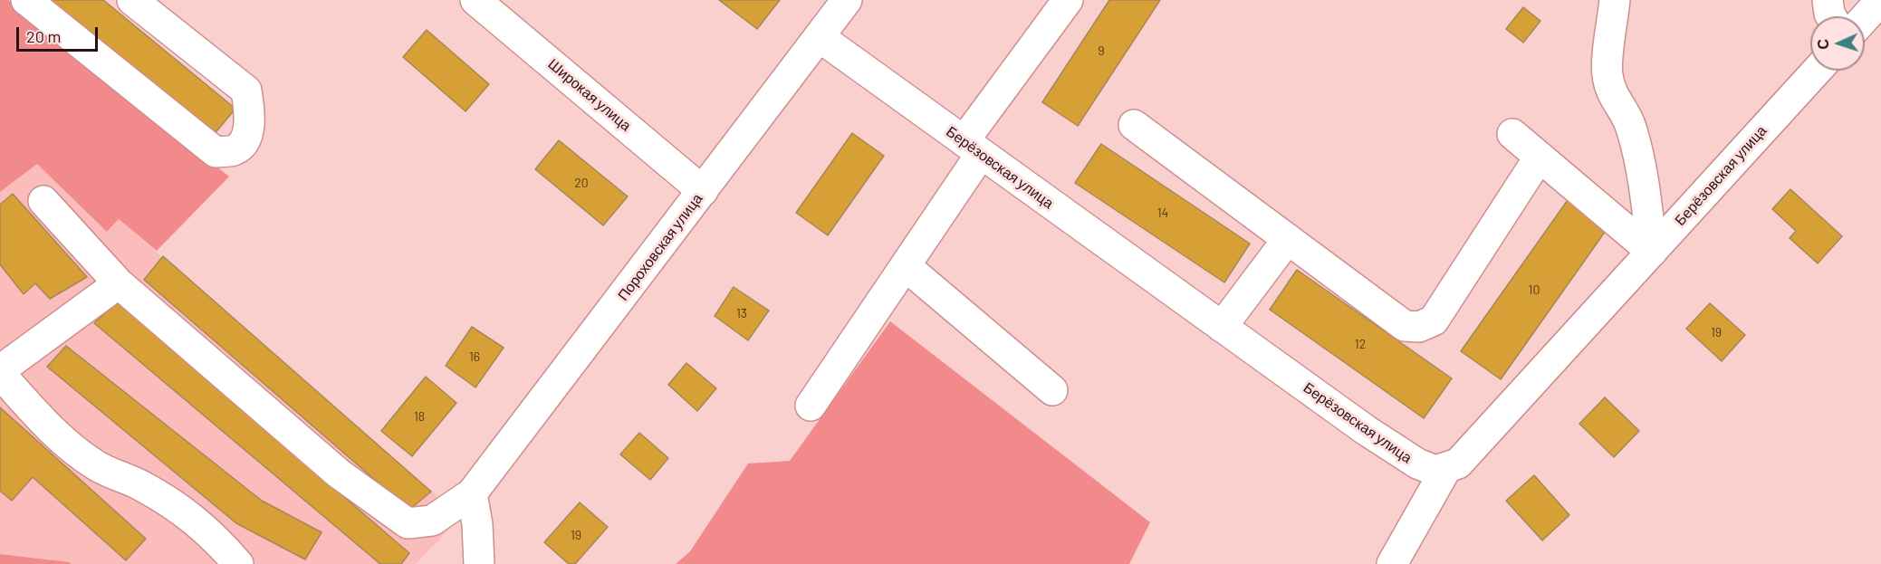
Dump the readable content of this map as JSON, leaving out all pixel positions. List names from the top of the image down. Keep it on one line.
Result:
{"streets":{"street":["Широкая улица","Берёзовская улица","Пороховская улица"]},"crossings":[["Широкая улица","Пороховская улица"],["Берёзовская улица","Пороховская улица"]],"house_numbers":["9","20","14","10","13","19","12","16","18","19"],"scale_bar":"20 m","north":"left"}
